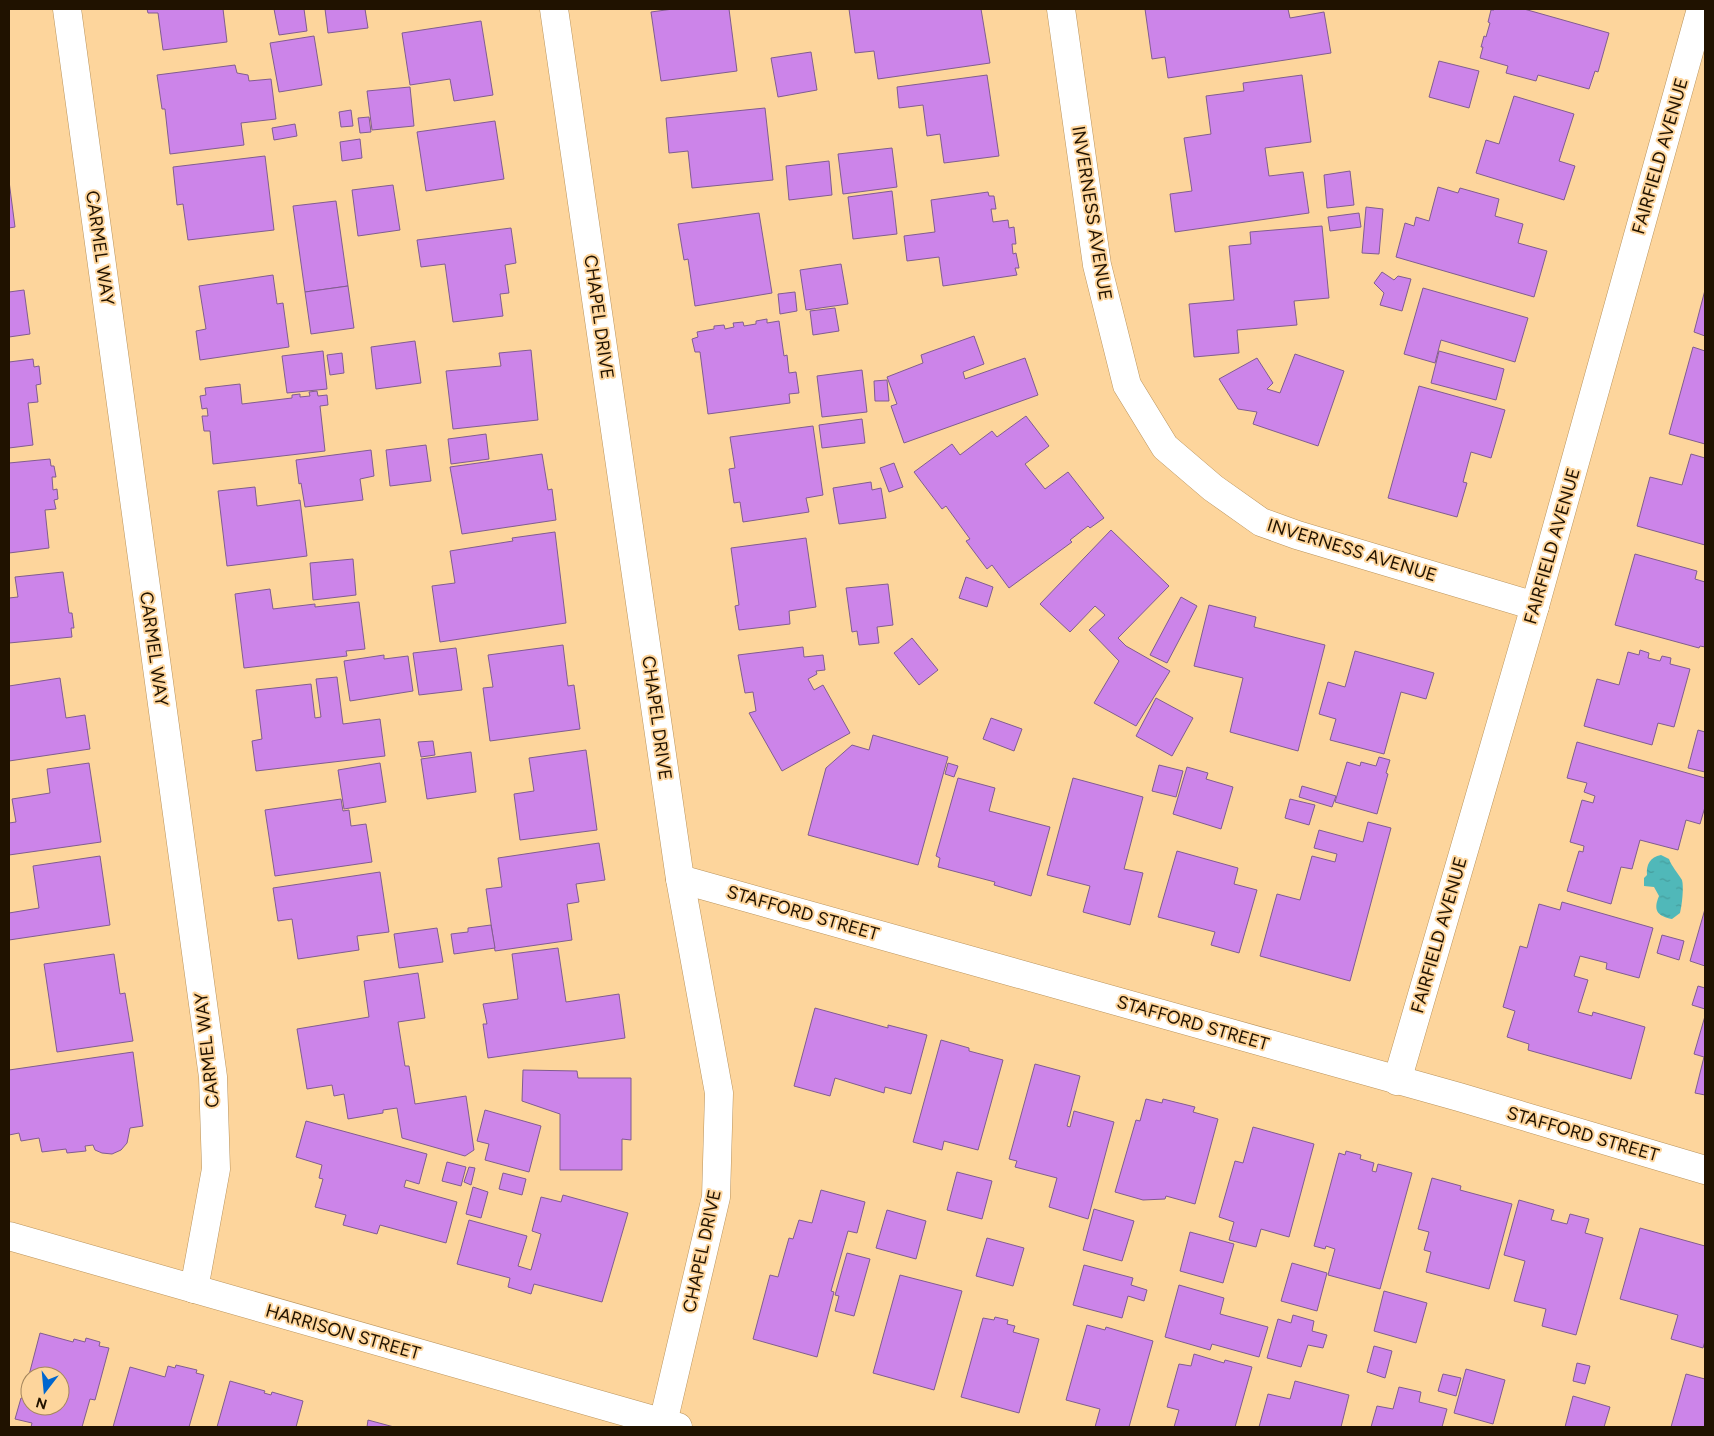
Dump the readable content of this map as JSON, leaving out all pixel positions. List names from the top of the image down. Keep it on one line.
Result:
{"streets":{"street":["FAIRFIELD AVENUE","INVERNESS AVENUE","CARMEL WAY","CHAPEL DRIVE","STAFFORD STREET","HARRISON STREET"]},"crossings":[["FAIRFIELD AVENUE","INVERNESS AVENUE"],["FAIRFIELD AVENUE","STAFFORD STREET"],["CARMEL WAY","HARRISON STREET"],["CHAPEL DRIVE","STAFFORD STREET"],["CHAPEL DRIVE","HARRISON STREET"]],"north":"bottom"}
